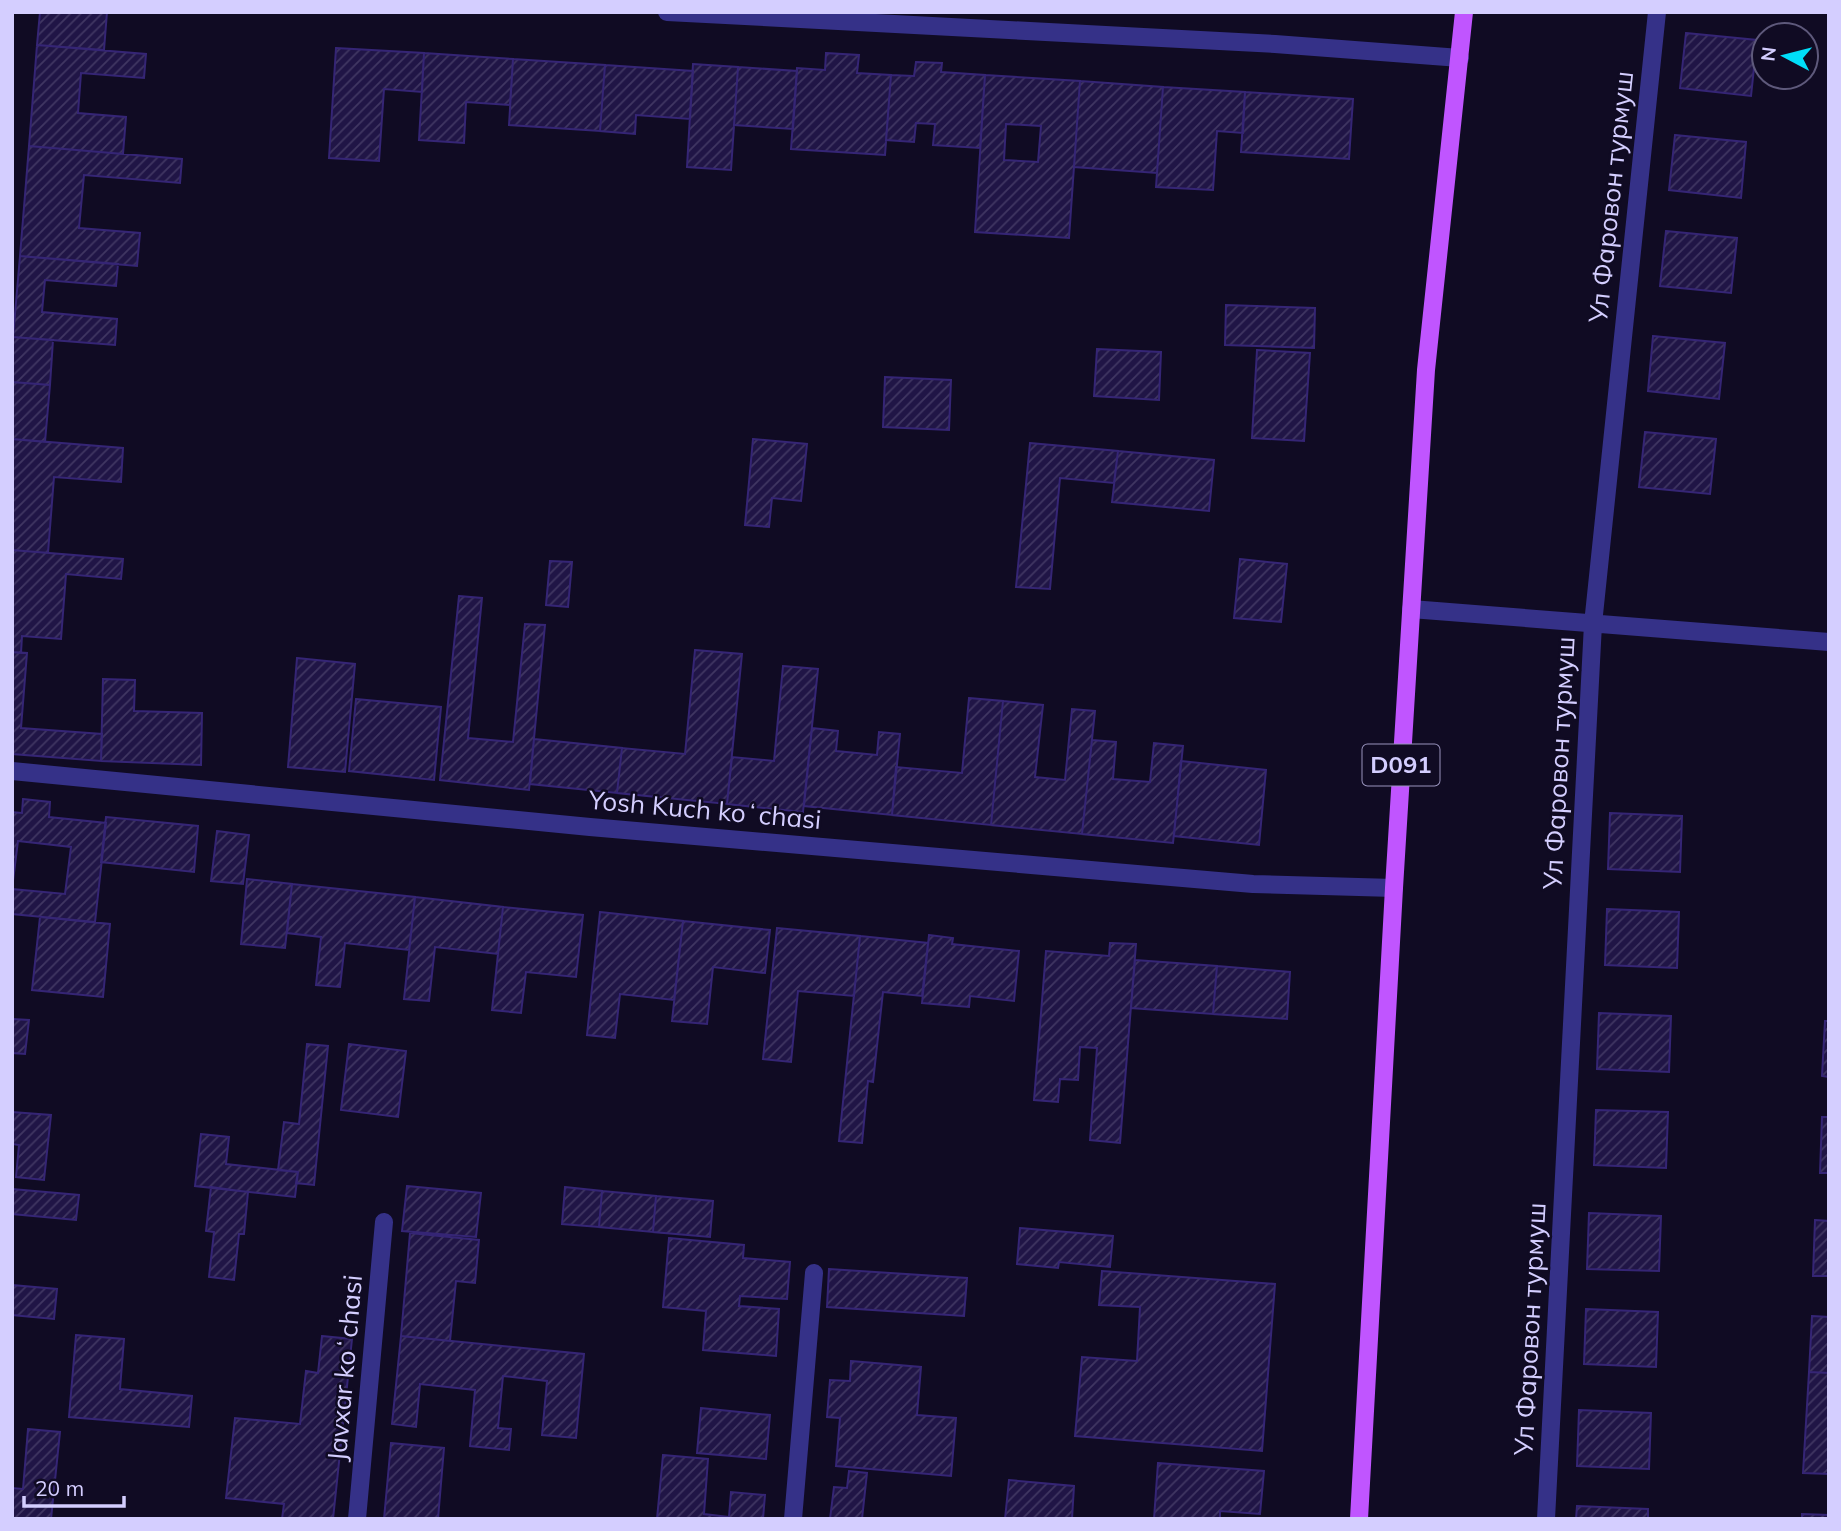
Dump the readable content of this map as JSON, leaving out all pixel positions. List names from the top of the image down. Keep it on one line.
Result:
{"streets":{"main road":["D091"],"street":["Ул Фаровон турмуш","Yosh Kuch koʻchasi","Javxar koʻchasi"]},"crossings":[["D091","Yosh Kuch koʻchasi"]],"scale_bar":"20 m","north":"left"}
